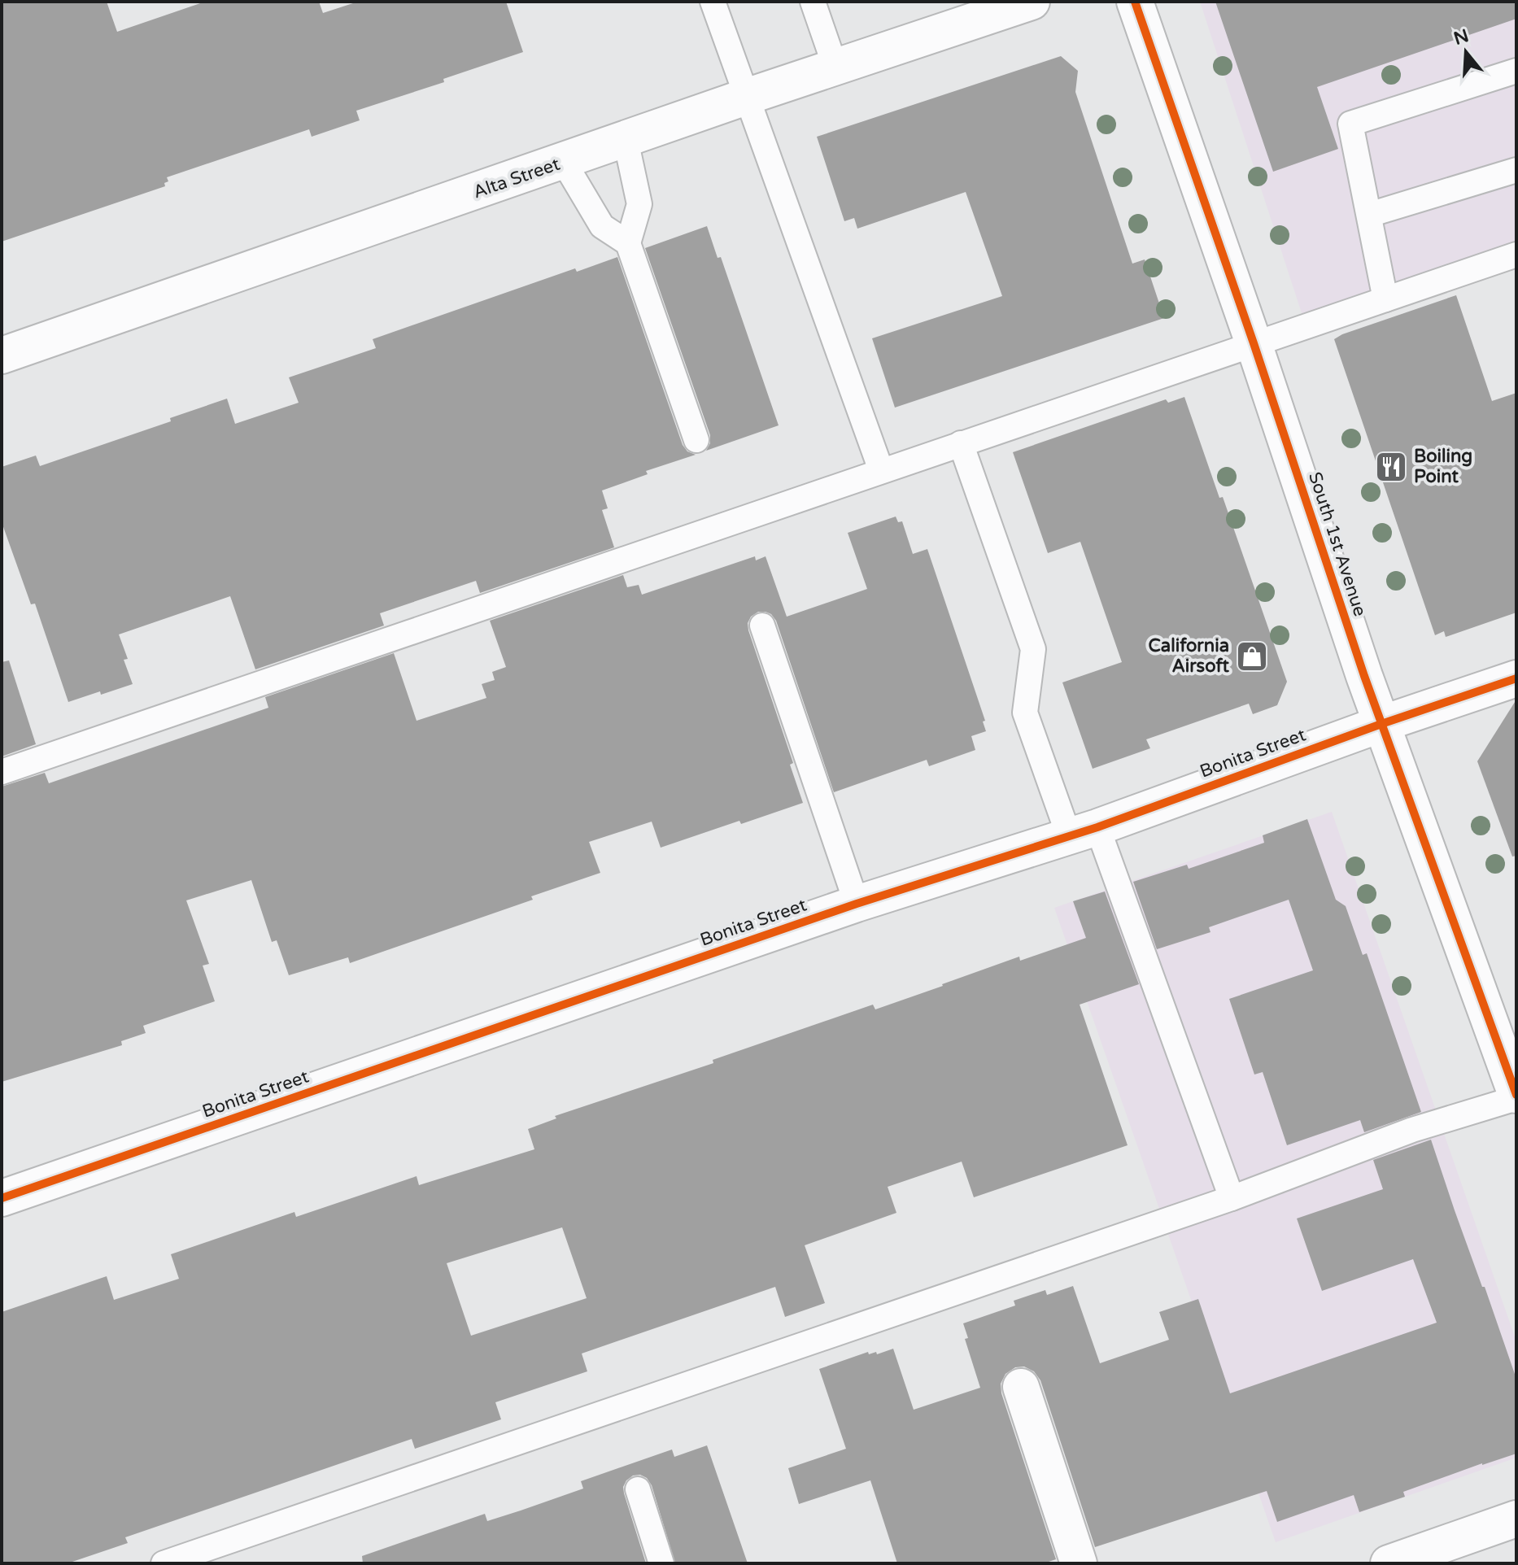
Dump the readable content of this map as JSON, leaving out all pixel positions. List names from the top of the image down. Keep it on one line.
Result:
{"streets":{"street":["Alta Street","South 1st Avenue","Bonita Street"]},"crossings":[["South 1st Avenue","Bonita Street"]],"places":{"restaurant":["Boiling Point"],"shop":["California Airsoft"]},"north":"top"}
